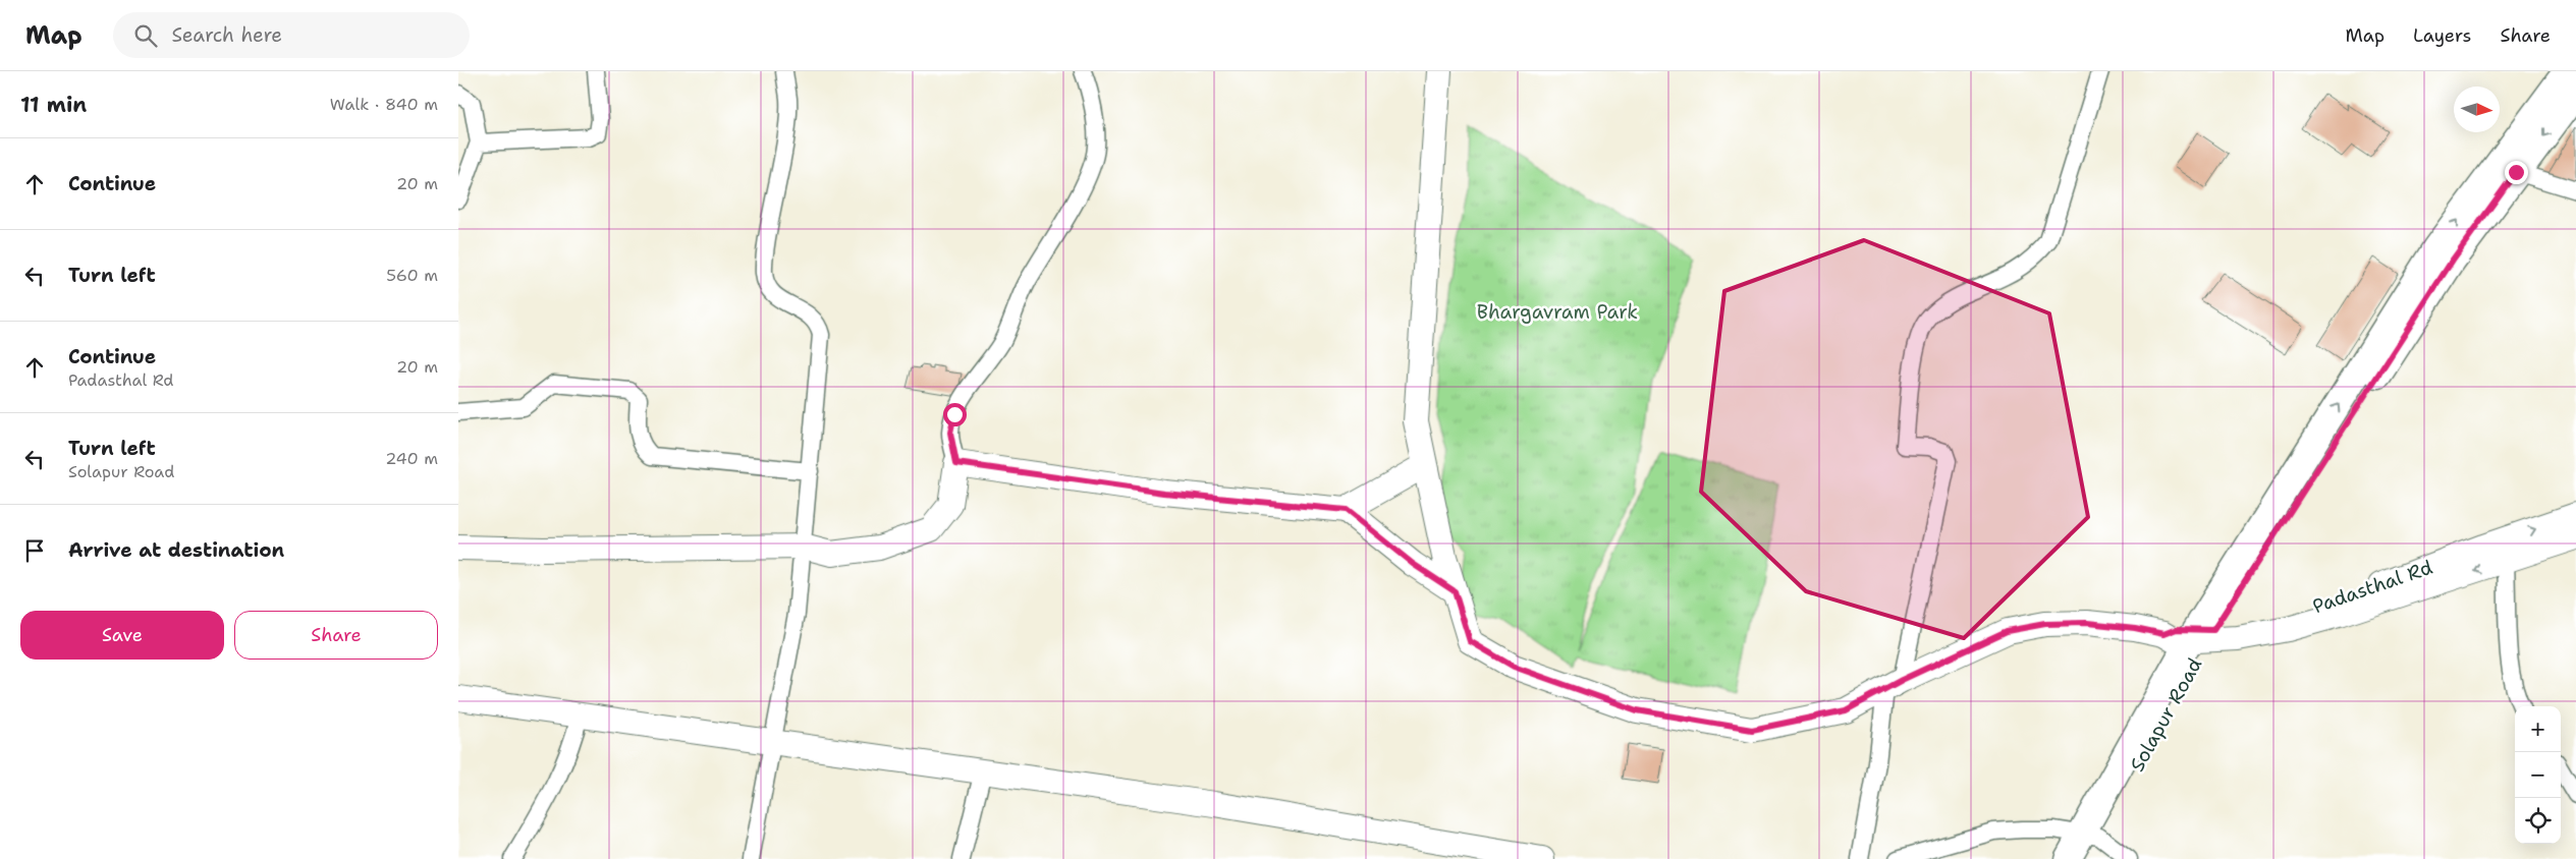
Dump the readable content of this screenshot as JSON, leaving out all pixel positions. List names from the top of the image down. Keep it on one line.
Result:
{"streets":{"main road":["Solapur Road"],"street":["Padasthal Rd"]},"crossings":[["Padasthal Rd","Solapur Road"]],"parks":["Bhargavram Park"],"north":"right","page":{"header":"Map","search":"Search here","nav":["Map","Layers","Share"],"heading":["11 min","Walk · 840 m"],"list":[["Continue","20 m"],["Turn left","560 m"],["Continue","Padasthal Rd","20 m"],["Turn left","Solapur Road","240 m"],"Arrive at destination"],"buttons":["Save","Share"],"map_buttons":["+","−"]}}
